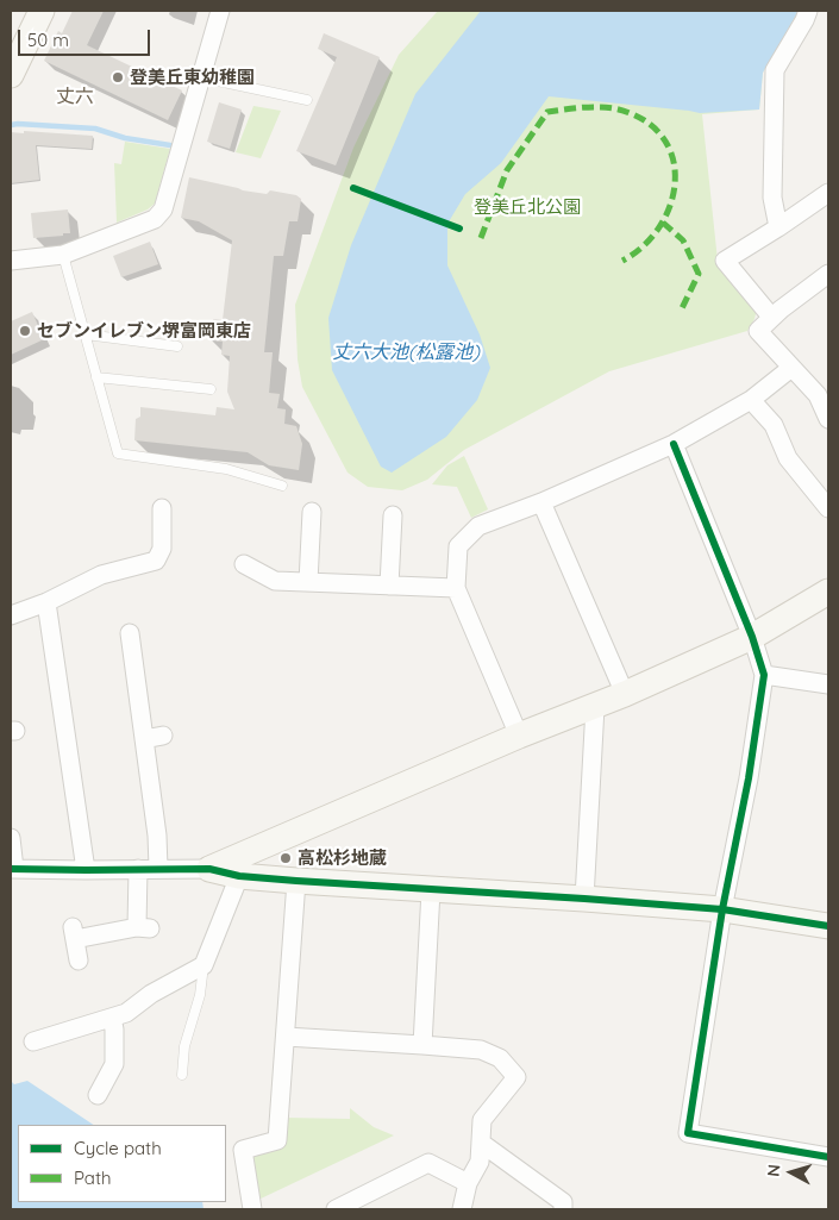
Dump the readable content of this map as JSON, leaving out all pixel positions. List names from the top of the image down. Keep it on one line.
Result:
{"districts":["丈六"],"water":["丈六大池(松露池)"],"parks":["登美丘北公園"],"places":["登美丘東幼稚園","セブンイレブン堺富岡東店","高松杉地蔵"],"legend":["Cycle path","Path"],"scale_bar":"50 m","north":"left"}
